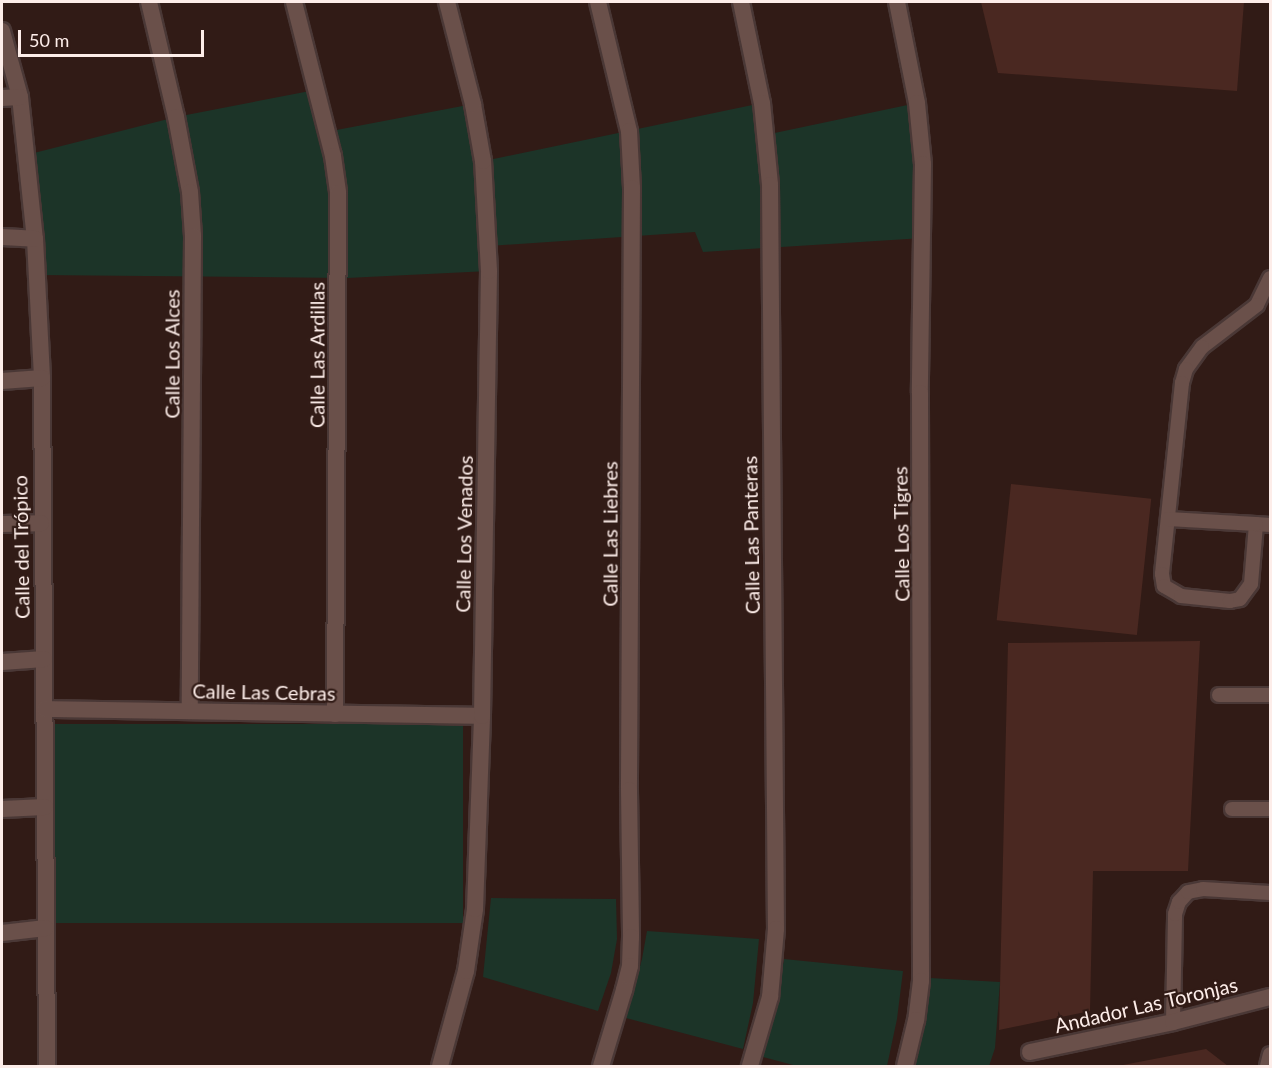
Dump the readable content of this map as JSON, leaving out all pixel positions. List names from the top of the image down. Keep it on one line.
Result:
{"streets":{"street":["Calle Los Alces","Calle Las Ardillas","Calle Los Venados","Calle Las Liebres","Calle Los Tigres","Calle Las Panteras","Calle del Trópico","Calle Las Cebras","Andador Las Toronjas"]},"crossings":[["Calle Los Alces","Calle Las Cebras"],["Calle Las Ardillas","Calle Las Cebras"],["Calle Los Venados","Calle Las Cebras"],["Calle del Trópico","Calle Las Cebras"]],"scale_bar":"50 m"}
